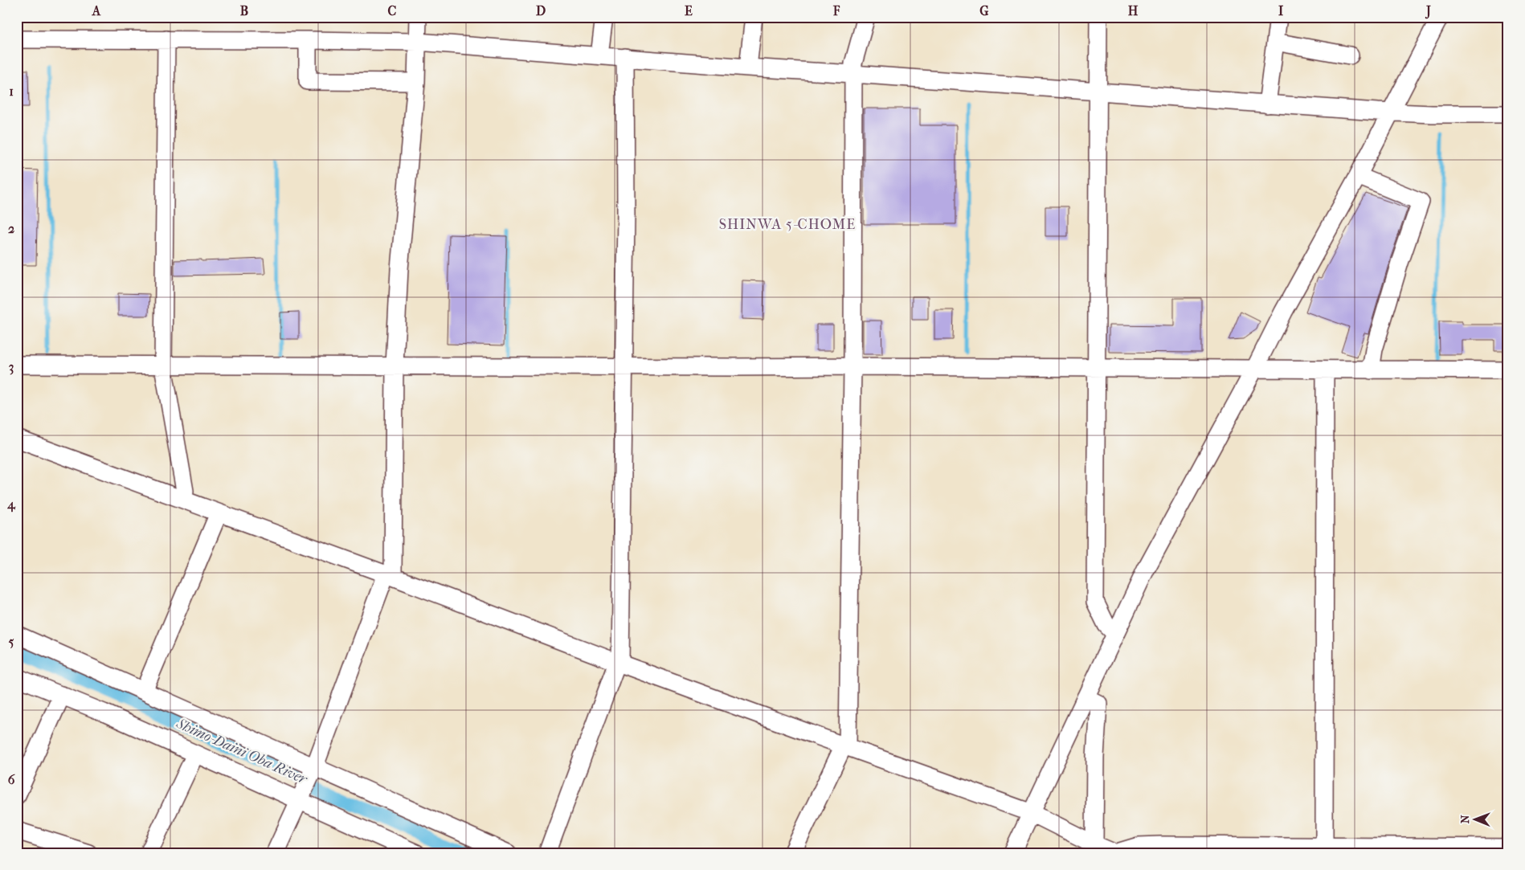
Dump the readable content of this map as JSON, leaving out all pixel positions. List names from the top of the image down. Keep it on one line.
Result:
{"districts":["SHINWA 5-CHOME"],"water":["Shimo-Daini Oba River"],"north":"left","grid":{"columns":["A","B","C","D","E","F","G","H","I","J"],"rows":["1","2","3","4","5","6"]}}
